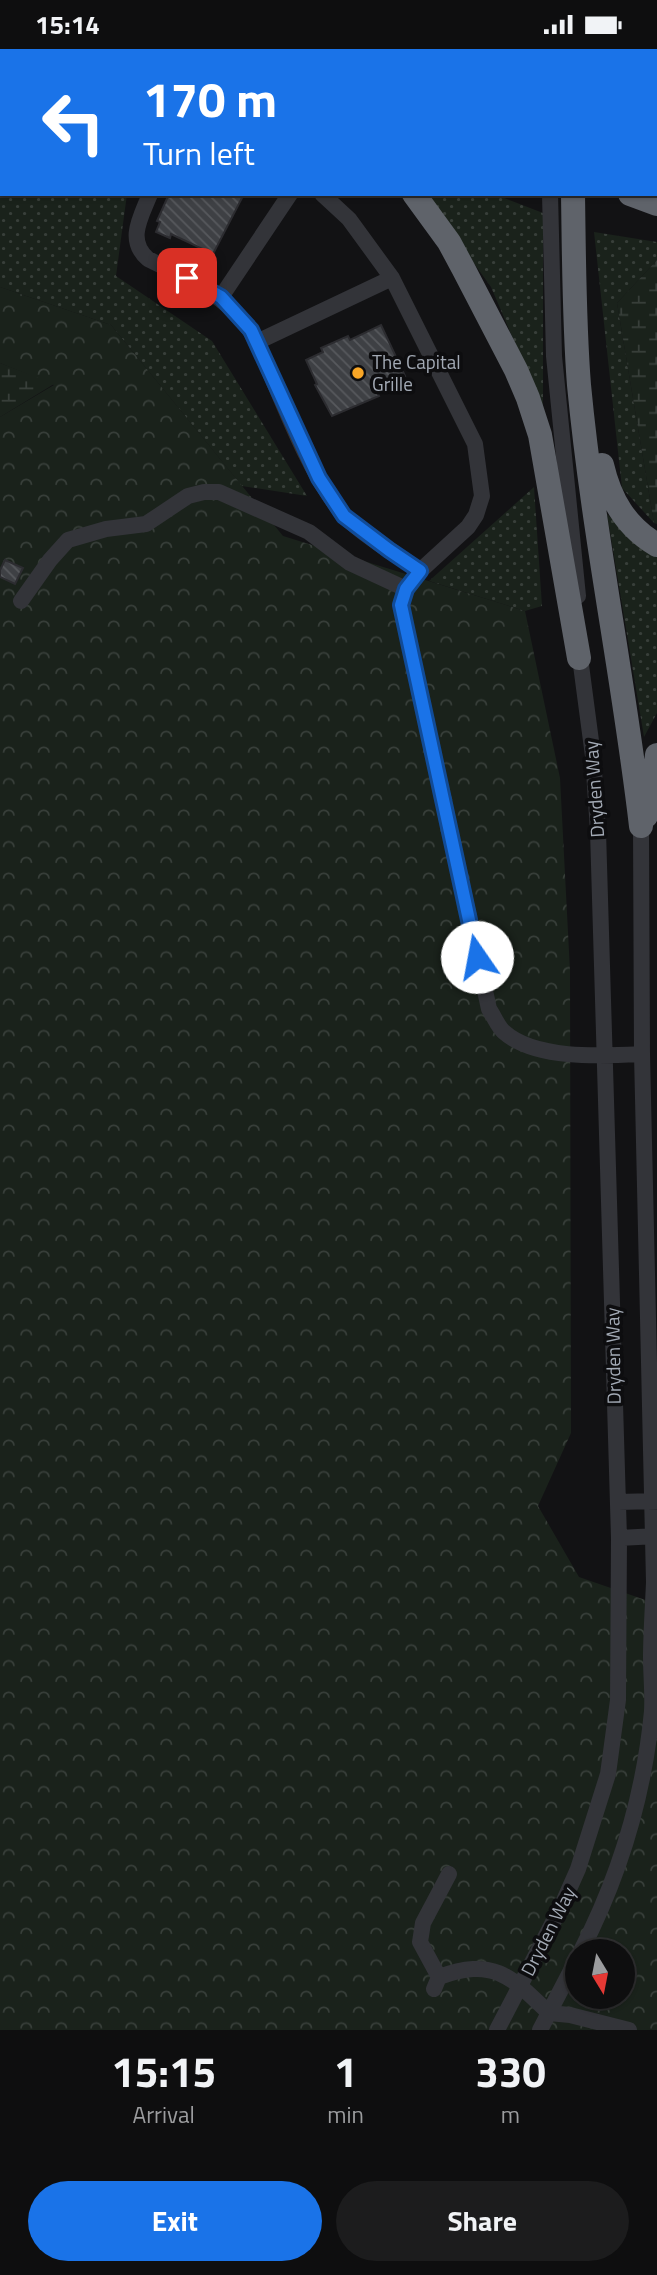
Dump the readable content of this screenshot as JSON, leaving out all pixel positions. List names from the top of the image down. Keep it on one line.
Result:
{"streets":{"street":["Dryden Way"]},"places":["The Capital Grille"],"north":"bottom","page":{"status":"15:14","turn":["170 m","Turn left"],"eta":["15:15","Arrival","1","min","330","m"],"buttons":["Exit","Share"]}}
